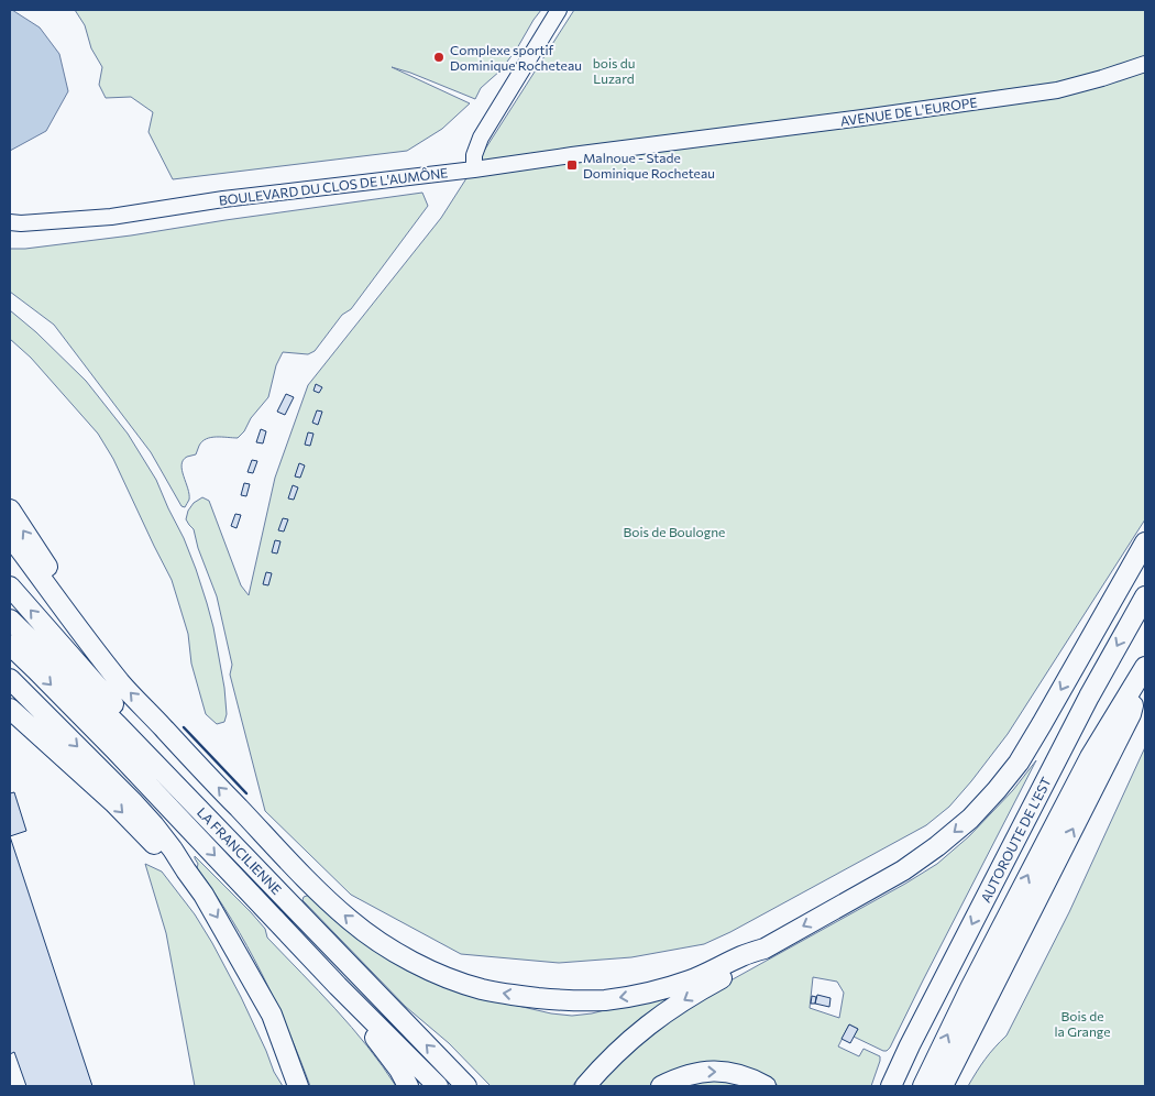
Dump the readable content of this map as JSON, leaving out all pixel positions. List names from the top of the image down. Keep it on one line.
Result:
{"streets":{"highway":["AUTOROUTE DE L’EST","LA FRANCILIENNE"],"main road":["AVENUE DE L'EUROPE","BOULEVARD DU CLOS DE L'AUMÔNE"]},"crossings":[["AVENUE DE L'EUROPE","BOULEVARD DU CLOS DE L'AUMÔNE"]],"parks":["bois du Luzard","Bois de Boulogne","Bois de la Grange"],"places":{"other":["Complexe sportif Dominique Rocheteau"],"transit":["Malnoue - Stade Dominique Rocheteau"]}}
